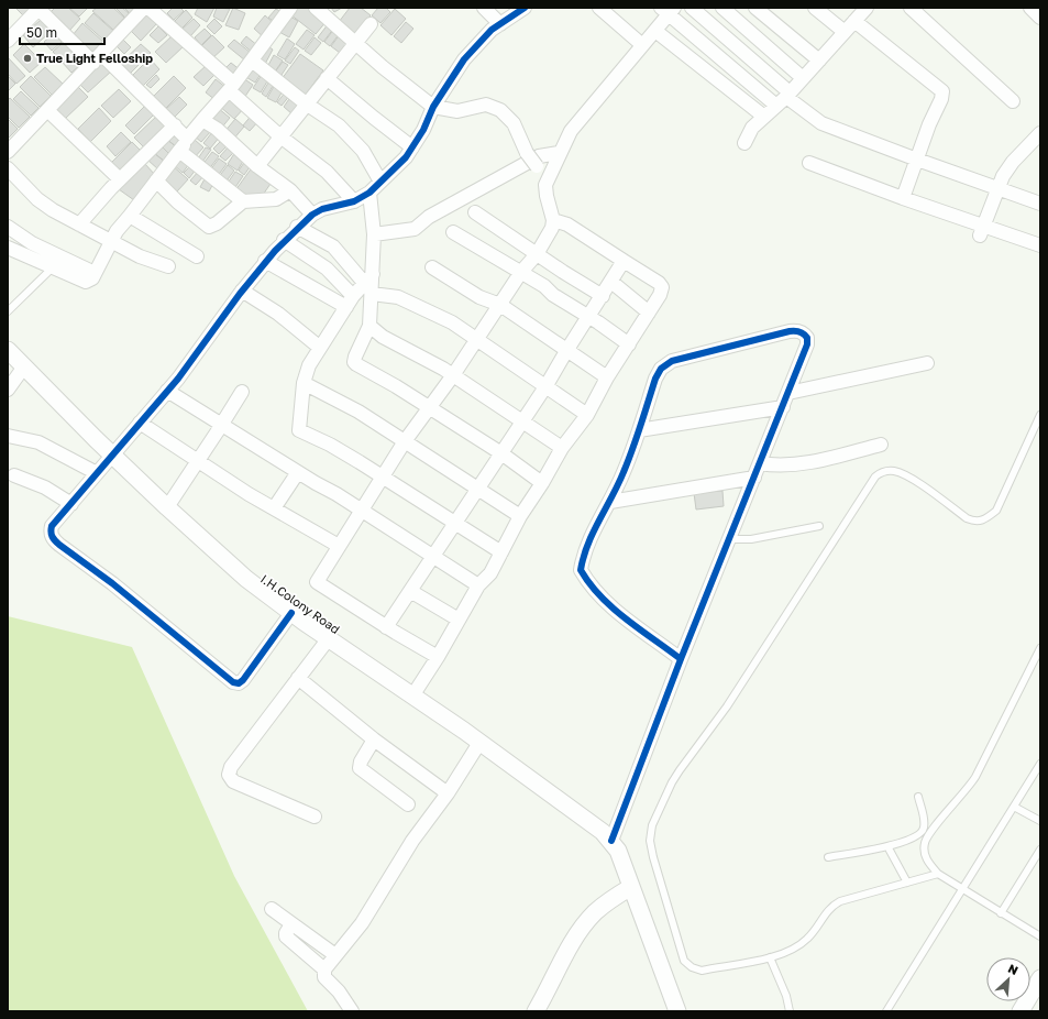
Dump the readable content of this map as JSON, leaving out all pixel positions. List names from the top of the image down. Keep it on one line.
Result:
{"streets":{"street":["I.H.Colony Road"]},"places":["True Light Felloship"],"scale_bar":"50 m","north":"top right"}
